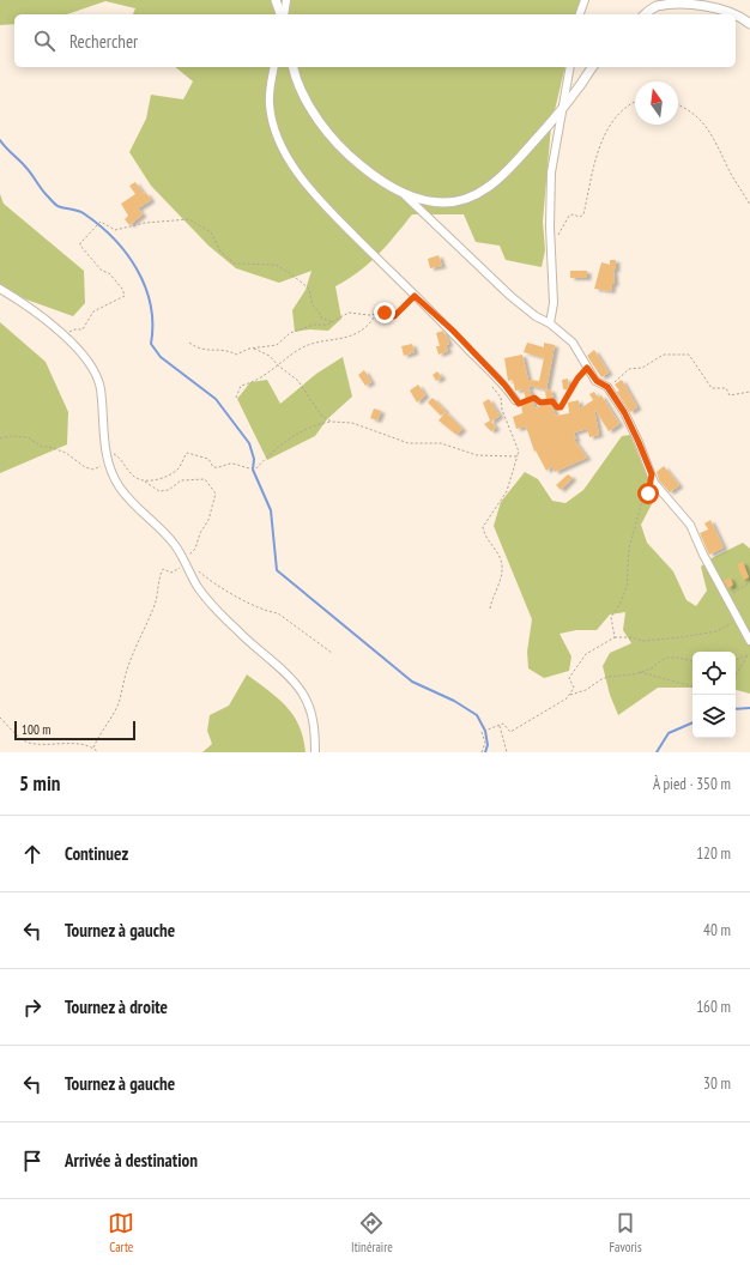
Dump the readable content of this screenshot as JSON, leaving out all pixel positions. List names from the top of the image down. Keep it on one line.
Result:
{"scale_bar":"100 m","north":"top","page":{"search":"Rechercher","scale":"100 m","heading":["5 min","À pied · 350 m"],"list":[["Continuez","120 m"],["Tournez à gauche","40 m"],["Tournez à droite","160 m"],["Tournez à gauche","30 m"],"Arrivée à destination"],"nav":["Carte","Itinéraire","Favoris"]}}
